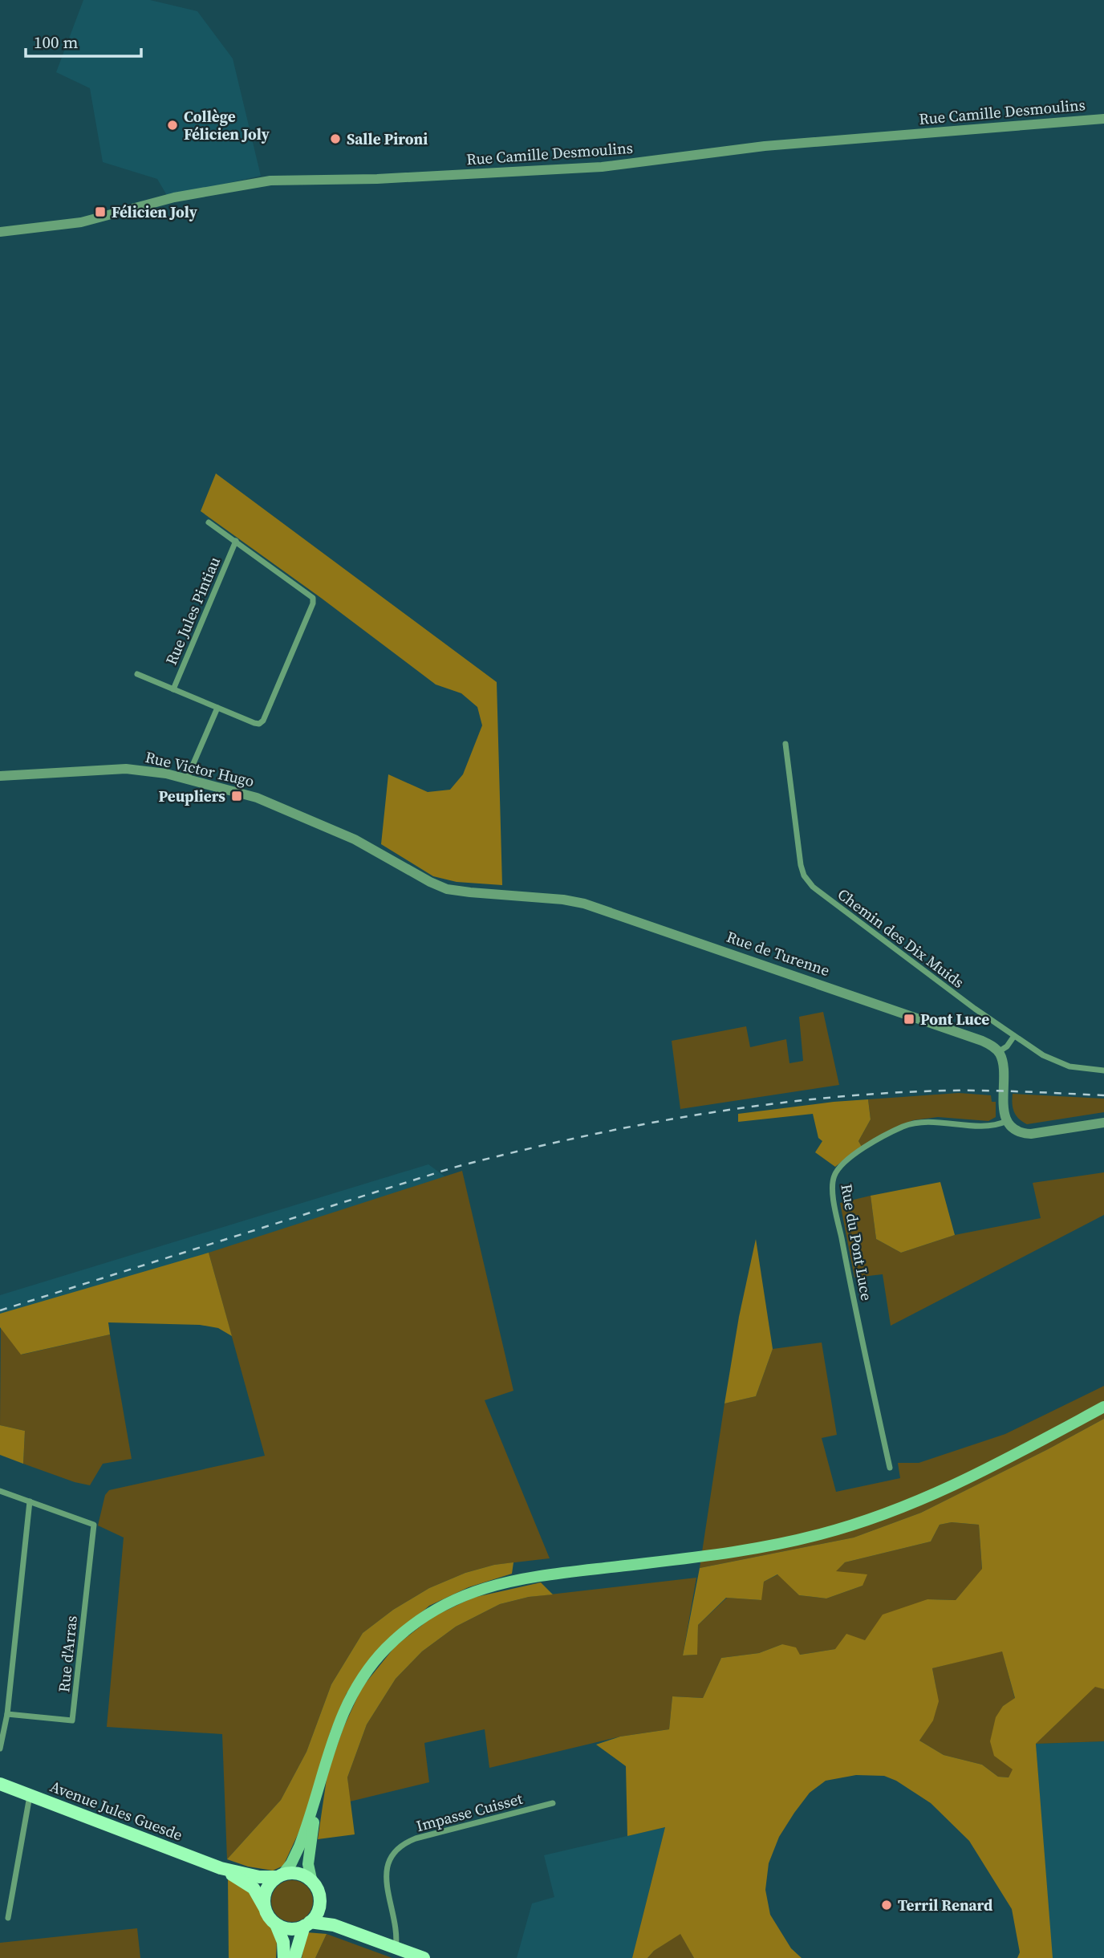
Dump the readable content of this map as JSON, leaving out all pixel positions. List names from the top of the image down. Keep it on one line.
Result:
{"streets":{"main road":["Avenue Jules Guesde"],"street":["Rue Camille Desmoulins","Rue Jules Pintiau","Rue Victor Hugo","Chemin des Dix Muids","Rue de Turenne","Rue du Pont Luce","Rue d'Arras","Impasse Cuisset"]},"crossings":[["Rue Victor Hugo","Rue de Turenne"]],"places":{"other":["Collège Félicien Joly","Salle Pironi","Terril Renard"],"transit":["Félicien Joly","Peupliers","Pont Luce"]},"scale_bar":"100 m"}
